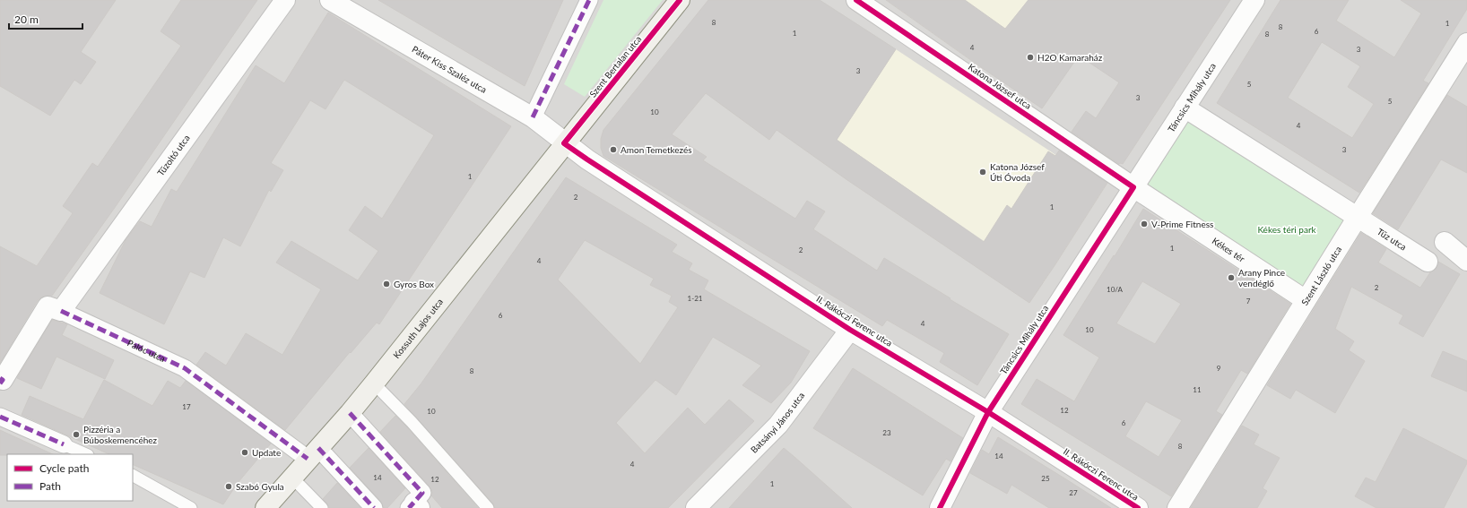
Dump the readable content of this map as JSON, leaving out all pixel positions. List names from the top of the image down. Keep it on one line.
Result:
{"streets":{"main road":["Szent Bertalan utca","Kossuth Lajos utca"],"street":["Páter Kiss Szaléz utca","Katona József utca","Táncsics Mihály utca","Tűzoltó utca","Tűz utca","Kékes tér","Szent László utca","II. Rákóczi Ferenc utca","Palóc utca","Batsányi János utca"]},"crossings":[["Szent Bertalan utca","Páter Kiss Szaléz utca"],["Szent Bertalan utca","II. Rákóczi Ferenc utca"],["Szent Bertalan utca","Kossuth Lajos utca"],["Páter Kiss Szaléz utca","II. Rákóczi Ferenc utca"],["Páter Kiss Szaléz utca","Kossuth Lajos utca"],["Katona József utca","Táncsics Mihály utca"],["Katona József utca","Kékes tér"],["Táncsics Mihály utca","Kékes tér"],["Táncsics Mihály utca","II. Rákóczi Ferenc utca"],["Tűzoltó utca","Palóc utca"],["Tűz utca","Szent László utca"],["Kékes tér","Szent László utca"],["II. Rákóczi Ferenc utca","Kossuth Lajos utca"],["II. Rákóczi Ferenc utca","Batsányi János utca"],["Kossuth Lajos utca","Palóc utca"]],"parks":["Kékes téri park"],"places":["H2O Kamaraház","Amon Temetkezés","Katona József Úti Óvoda","V-Prime Fitness","Arany Pince vendéglő","Gyros Box","Pizzéria a Búboskemencéhez","Update","Szabó Gyula"],"house_numbers":["8","1","8","6","1","8","4","3","3","5","3","5","10","4","3","1","2","1","1","2","4","2","10/A","1-21","7","6","4","10","9","8","11","17","12","10","6","23","8","14","4","14","25","12","1","27"],"legend":["Cycle path","Path"],"scale_bar":"20 m"}
